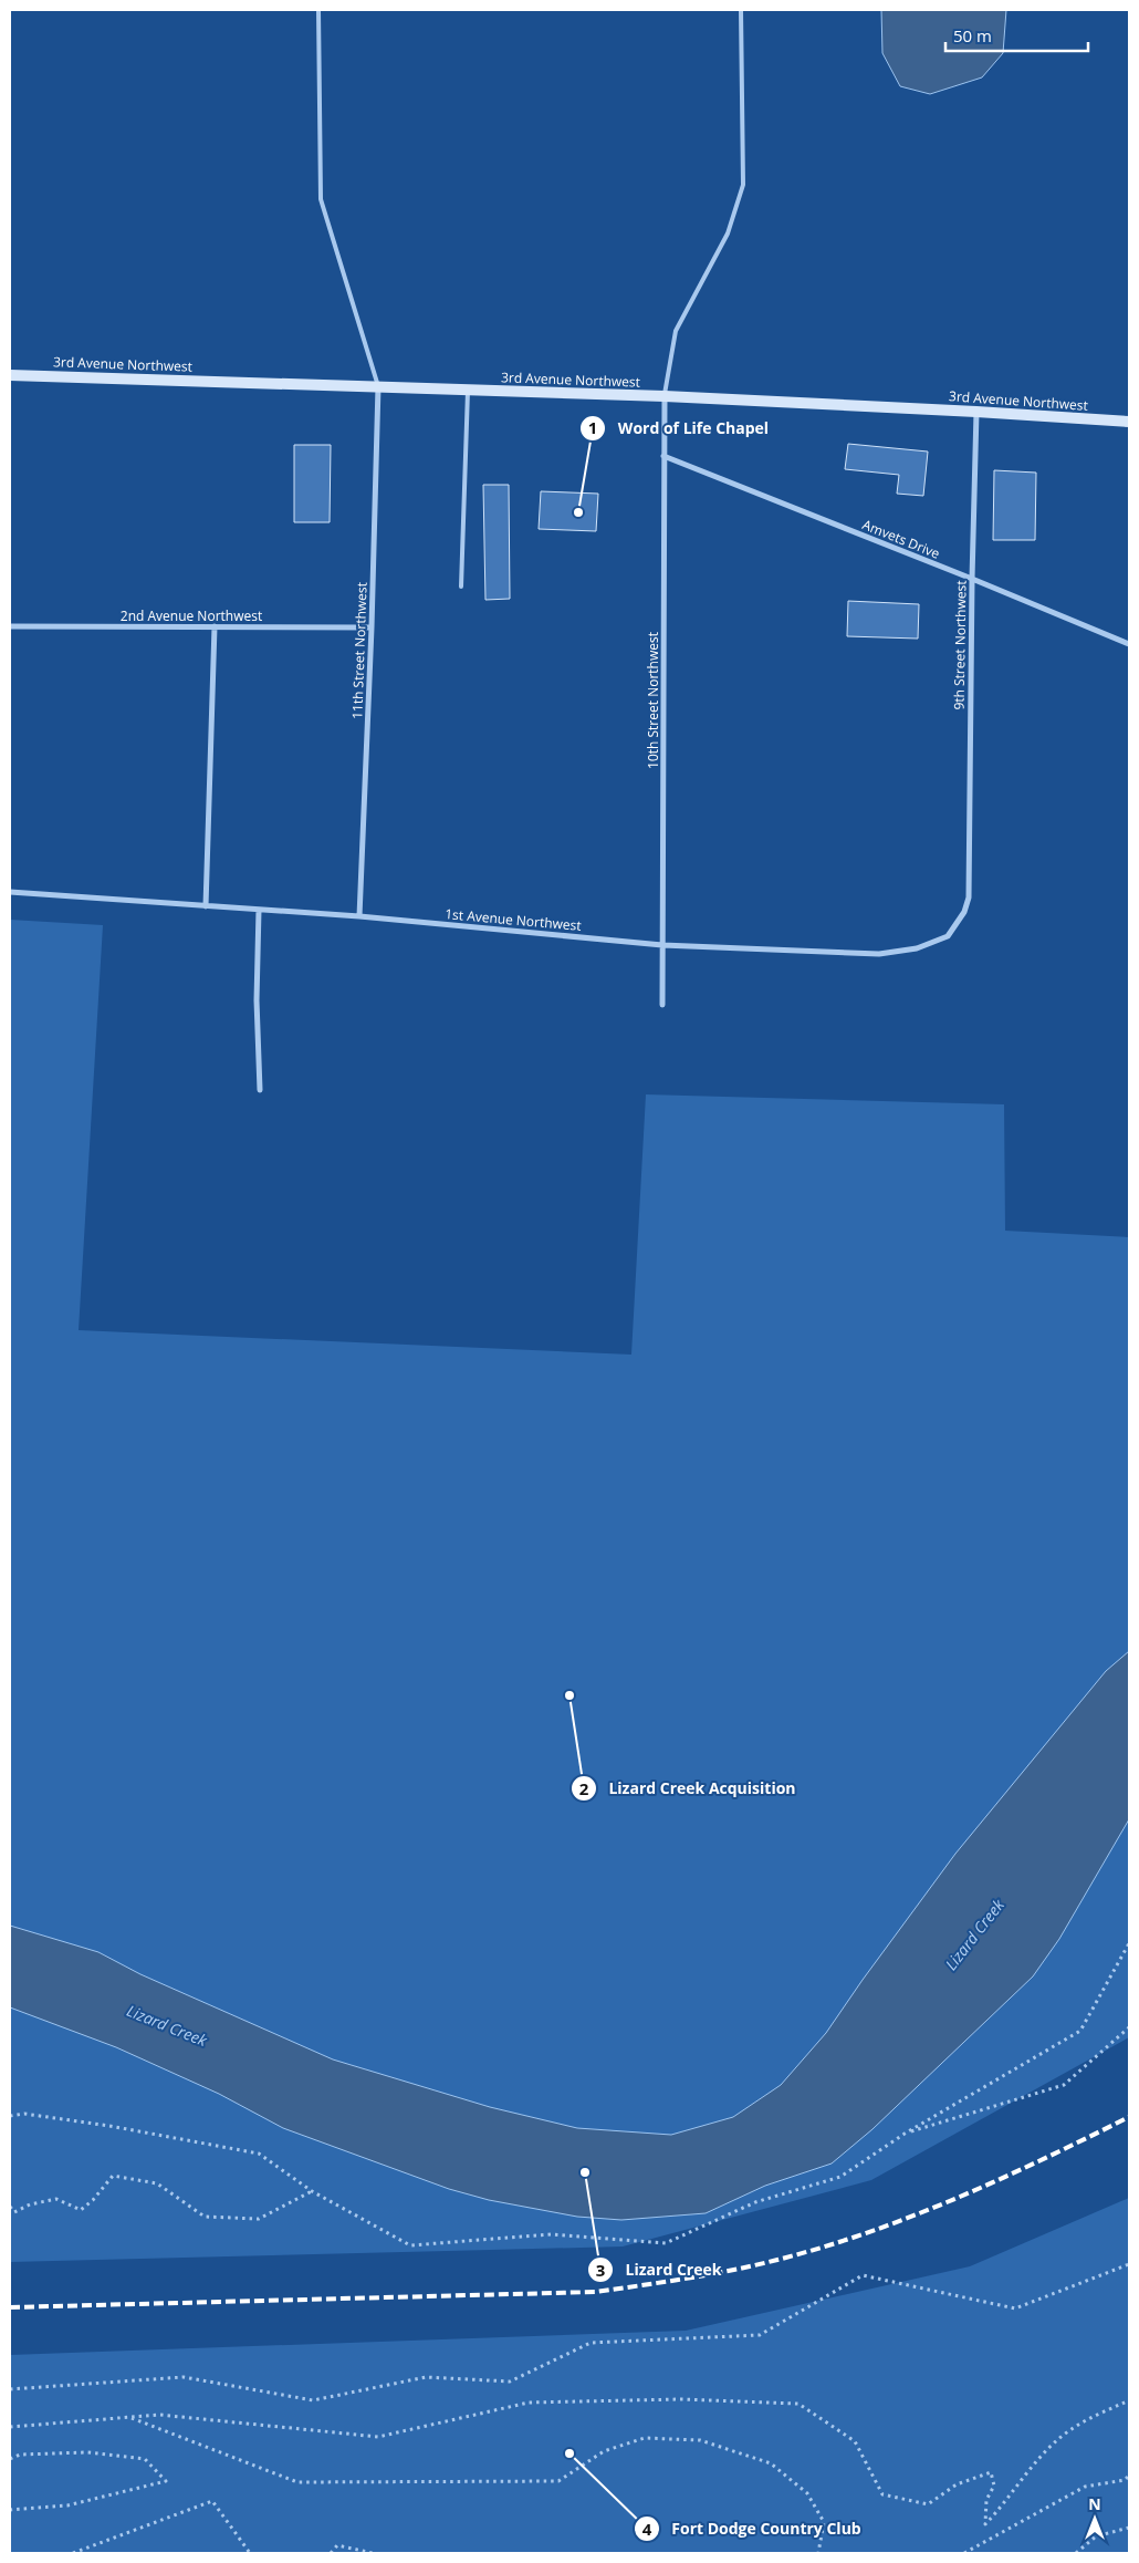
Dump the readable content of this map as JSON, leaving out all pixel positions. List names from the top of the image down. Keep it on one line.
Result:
{"streets":{"main road":["3rd Avenue Northwest"],"street":["Amvets Drive","2nd Avenue Northwest","9th Street Northwest","11th Street Northwest","10th Street Northwest","1st Avenue Northwest"]},"crossings":[["3rd Avenue Northwest","9th Street Northwest"],["3rd Avenue Northwest","11th Street Northwest"],["3rd Avenue Northwest","10th Street Northwest"],["Amvets Drive","9th Street Northwest"],["Amvets Drive","10th Street Northwest"],["2nd Avenue Northwest","11th Street Northwest"],["9th Street Northwest","1st Avenue Northwest"],["11th Street Northwest","1st Avenue Northwest"],["10th Street Northwest","1st Avenue Northwest"]],"water":["Lizard Creek"],"places":["Word of Life Chapel","Lizard Creek Acquisition","Lizard Creek","Fort Dodge Country Club"],"scale_bar":"50 m","north":"top"}
